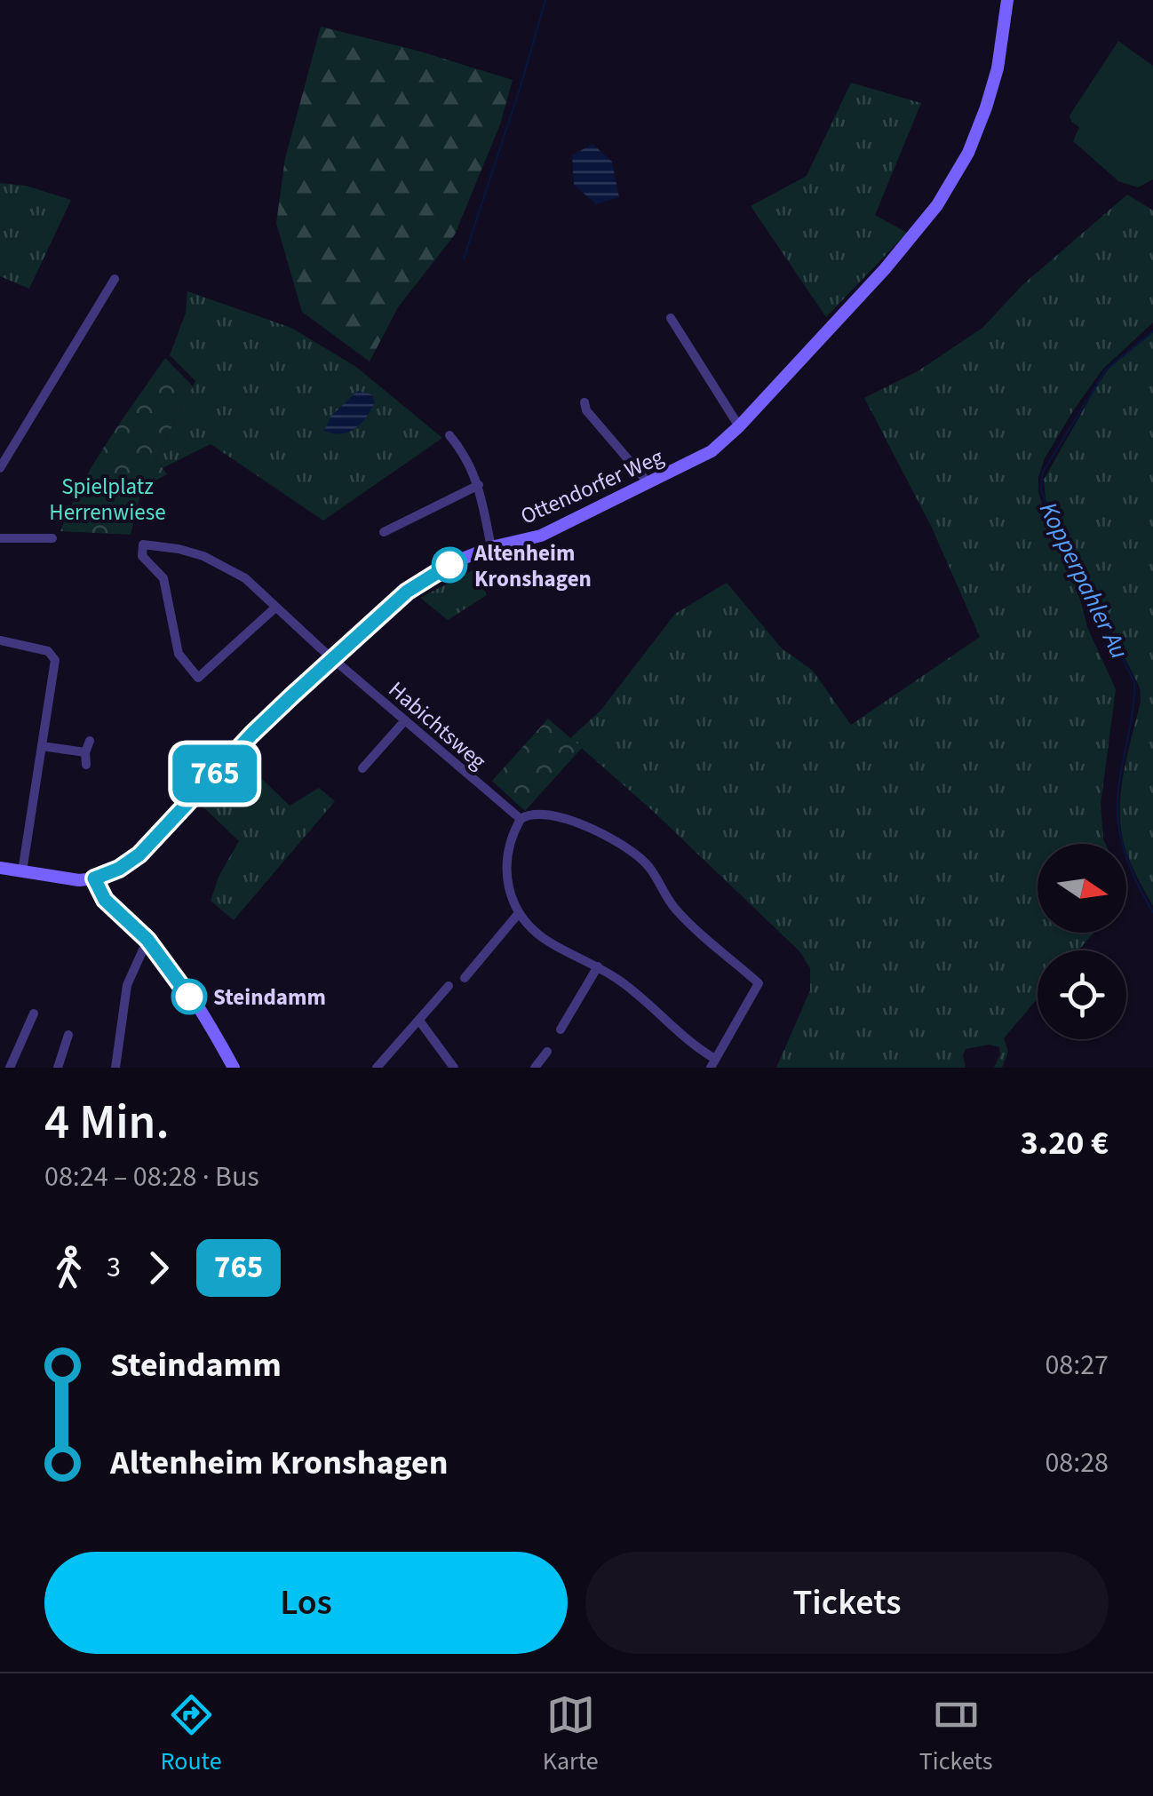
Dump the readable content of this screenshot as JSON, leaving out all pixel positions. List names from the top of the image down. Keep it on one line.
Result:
{"streets":{"main road":["Ottendorfer Weg"],"street":["Habichtsweg"]},"crossings":[["Ottendorfer Weg","Habichtsweg"]],"water":["Kopperpahler Au"],"parks":["Spielplatz Herrenwiese"],"places":["Altenheim Kronshagen","Steindamm"],"lines":["bus line 765"],"north":"right","page":{"on_map":"765","heading":["4 Min.","08:24 – 08:28 · Bus","3.20 €"],"legs":["3","765"],"list":[{"name":"Steindamm","value":"08:27"},{"name":"Altenheim Kronshagen","value":"08:28"}],"buttons":["Los","Tickets"],"tabs":["Route","Karte","Tickets"]}}
